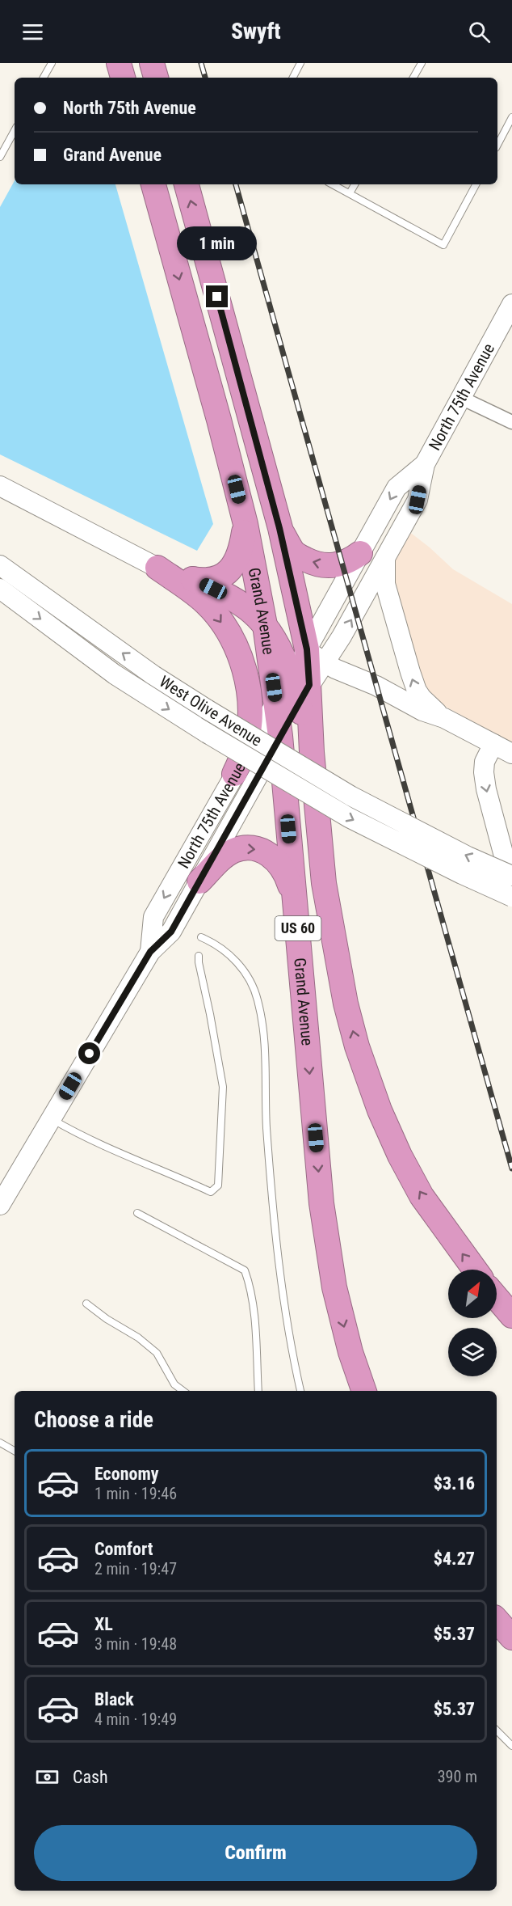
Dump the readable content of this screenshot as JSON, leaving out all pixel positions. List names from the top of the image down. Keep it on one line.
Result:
{"streets":{"highway":["Grand Avenue","US 60"],"main road":["North 75th Avenue","West Olive Avenue"]},"crossings":[["North 75th Avenue","Grand Avenue"],["North 75th Avenue","US 60"],["Grand Avenue","US 60"]],"north":"top right","page":{"header":"Swyft","banner":["North 75th Avenue","Grand Avenue"],"bubble":"1 min","heading":"Choose a ride","list":[{"name":"Economy","note":"1 min · 19:46","value":"$3.16"},{"name":"Comfort","note":"2 min · 19:47","value":"$4.27"},{"name":"XL","note":"3 min · 19:48","value":"$5.37"},{"name":"Black","note":"4 min · 19:49","value":"$5.37"}],"pay":["Cash","390 m"],"buttons":"Confirm"}}
